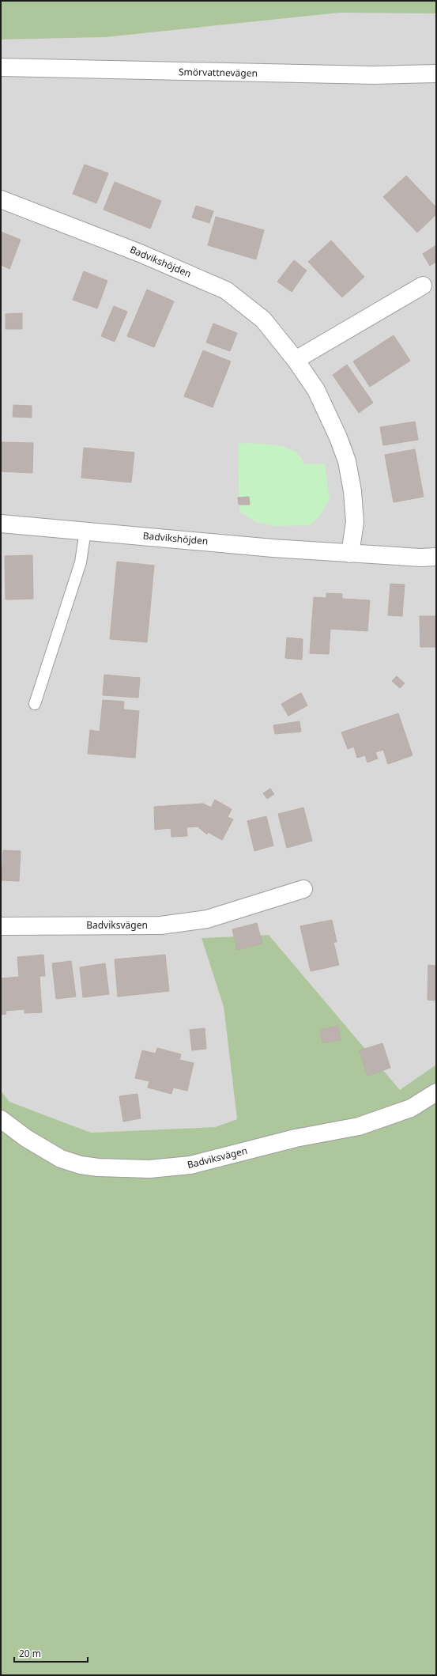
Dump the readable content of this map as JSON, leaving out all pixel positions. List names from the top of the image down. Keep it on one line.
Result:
{"streets":{"street":["Smörvattnevägen","Badvikshöjden","Badviksvägen"]},"scale_bar":"20 m"}
